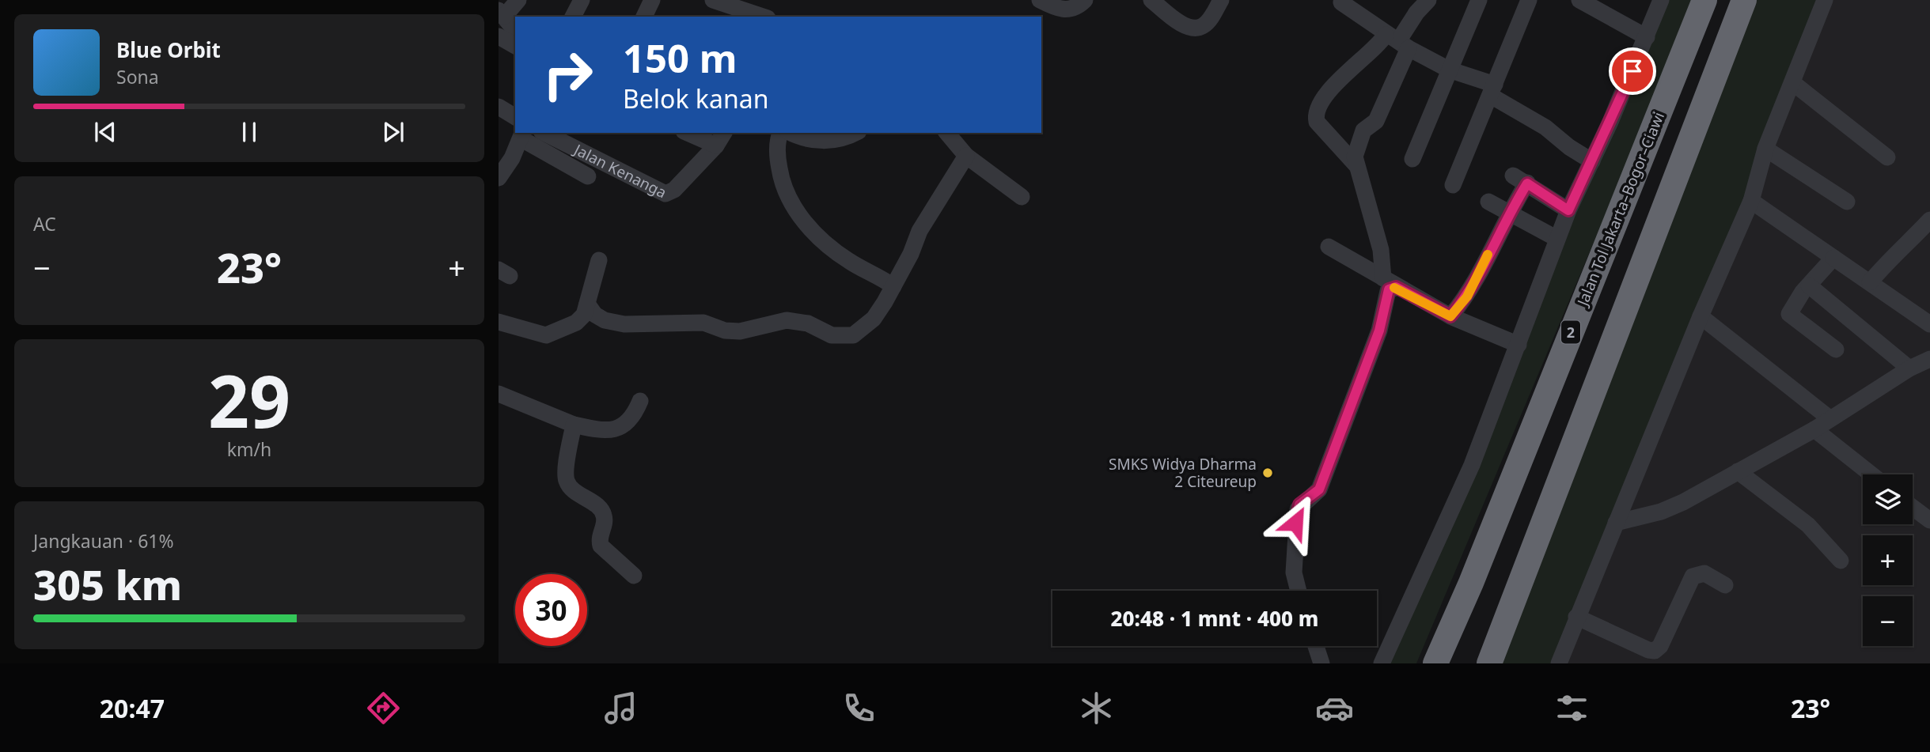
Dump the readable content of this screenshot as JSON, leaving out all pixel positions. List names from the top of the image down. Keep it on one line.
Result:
{"streets":{"highway":["Jalan Tol Jakarta–Bogor–Ciawi","2"],"street":["Jalan Kenanga"]},"places":["SMKS Widya Dharma 2 Citeureup"],"page":{"turn":["150 m","Belok kanan"],"song":["Blue Orbit","Sona"],"tile":["AC",["29","km/h"],["Jangkauan · 61%","305 km"]],"heat":["−","23°","+"],"map_buttons":["+","−"],"limit":"30","trip":"20:48 · 1 mnt · 400 m","tabs":["20:47","23°"]}}
